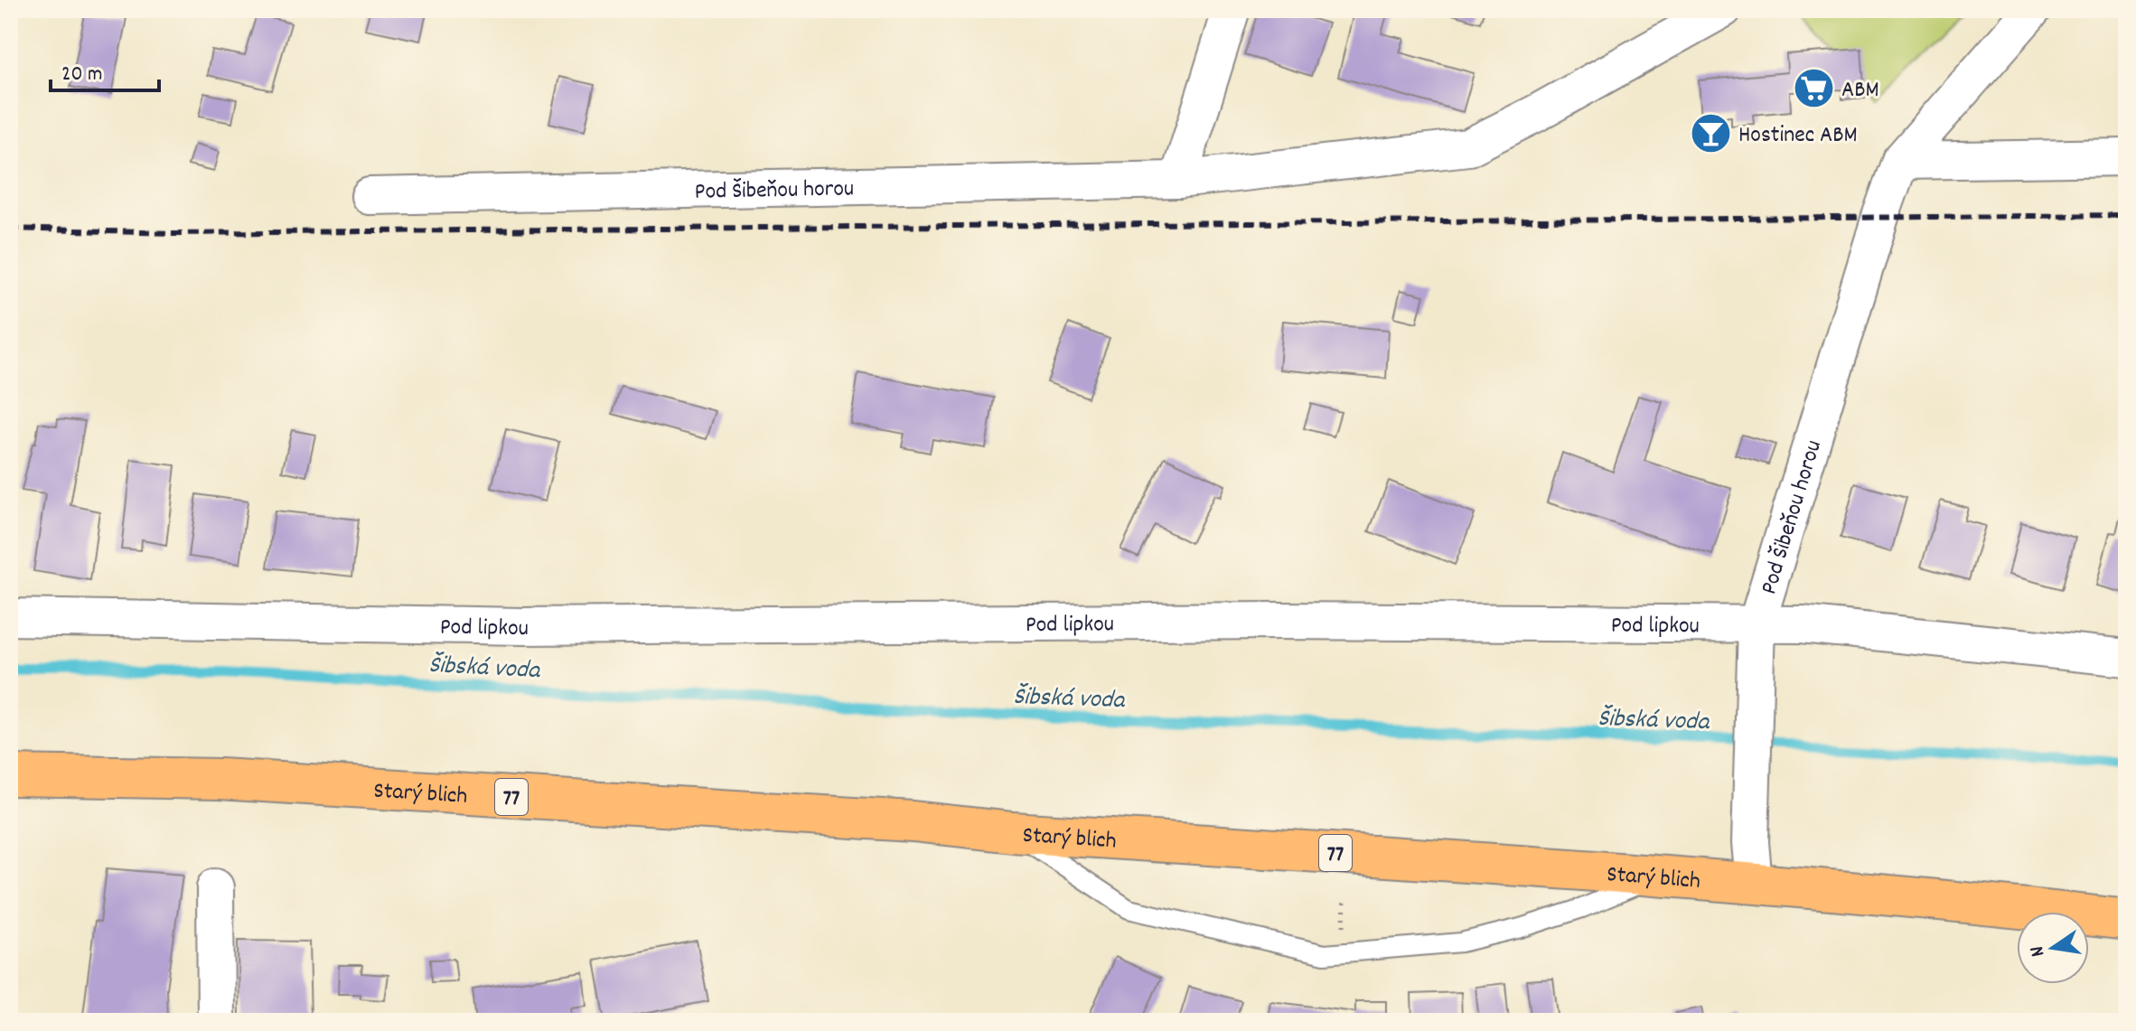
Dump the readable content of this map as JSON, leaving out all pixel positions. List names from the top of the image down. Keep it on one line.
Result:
{"streets":{"main road":["Starý blich","77"],"street":["Pod Šibeňou horou","Pod lipkou"]},"crossings":[["Pod Šibeňou horou","Pod lipkou"],["Pod Šibeňou horou","Starý blich"]],"water":["Šibská voda"],"places":{"supermarket":["ABM"],"bar":["Hostinec ABM"]},"scale_bar":"20 m","north":"left"}
